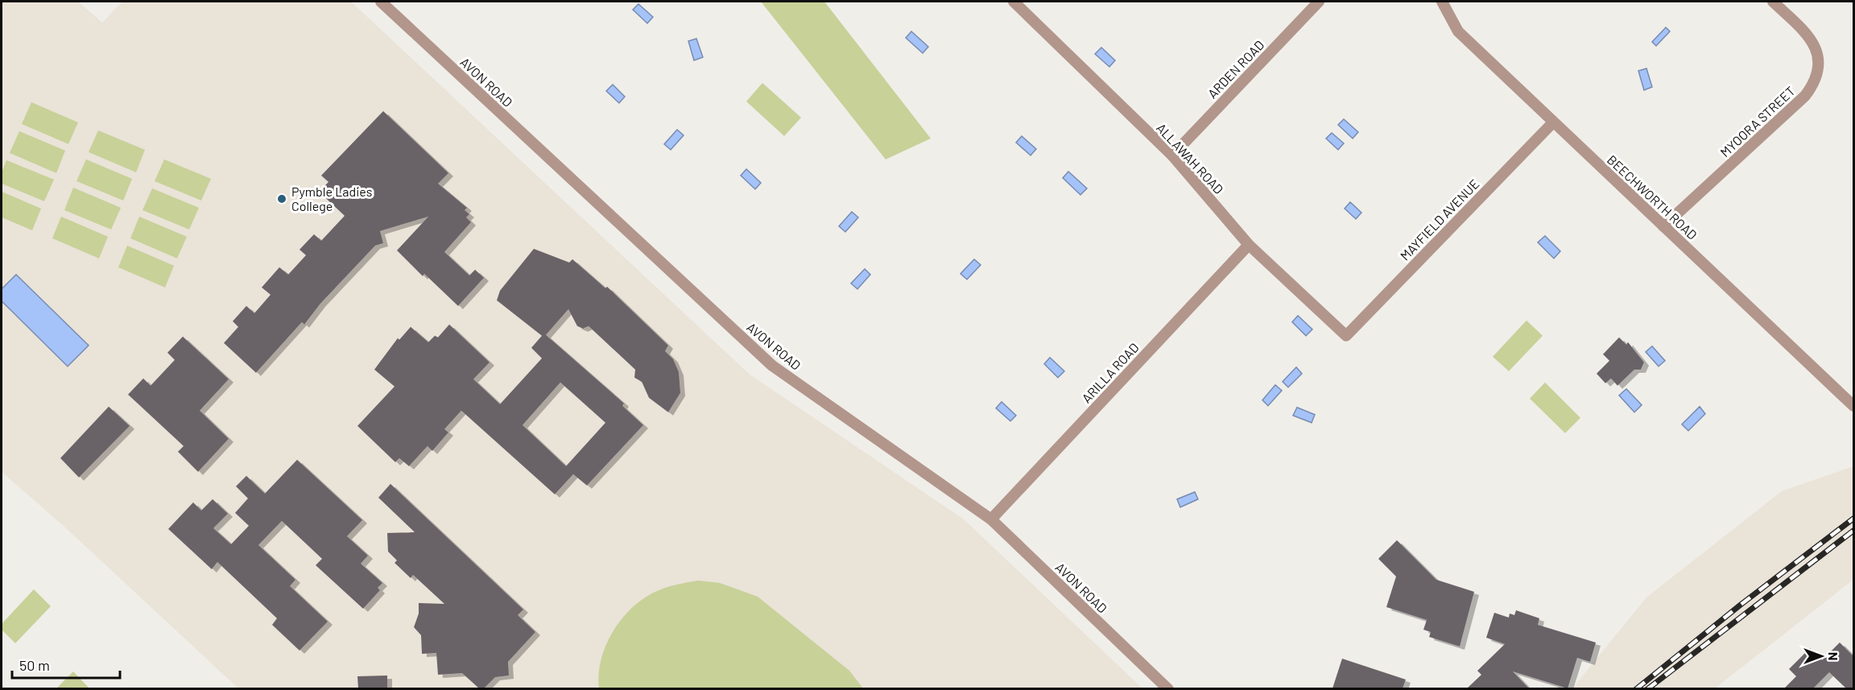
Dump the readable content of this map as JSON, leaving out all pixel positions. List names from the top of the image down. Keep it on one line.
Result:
{"streets":{"street":["ARDEN ROAD","AVON ROAD","MYOORA STREET","ALLAWAH ROAD","BEECHWORTH ROAD","MAYFIELD AVENUE","ARILLA ROAD"]},"crossings":[["ARDEN ROAD","ALLAWAH ROAD"],["AVON ROAD","ARILLA ROAD"],["MYOORA STREET","BEECHWORTH ROAD"],["ALLAWAH ROAD","MAYFIELD AVENUE"],["ALLAWAH ROAD","ARILLA ROAD"],["BEECHWORTH ROAD","MAYFIELD AVENUE"]],"places":["Pymble Ladies College"],"scale_bar":"50 m","north":"right"}
